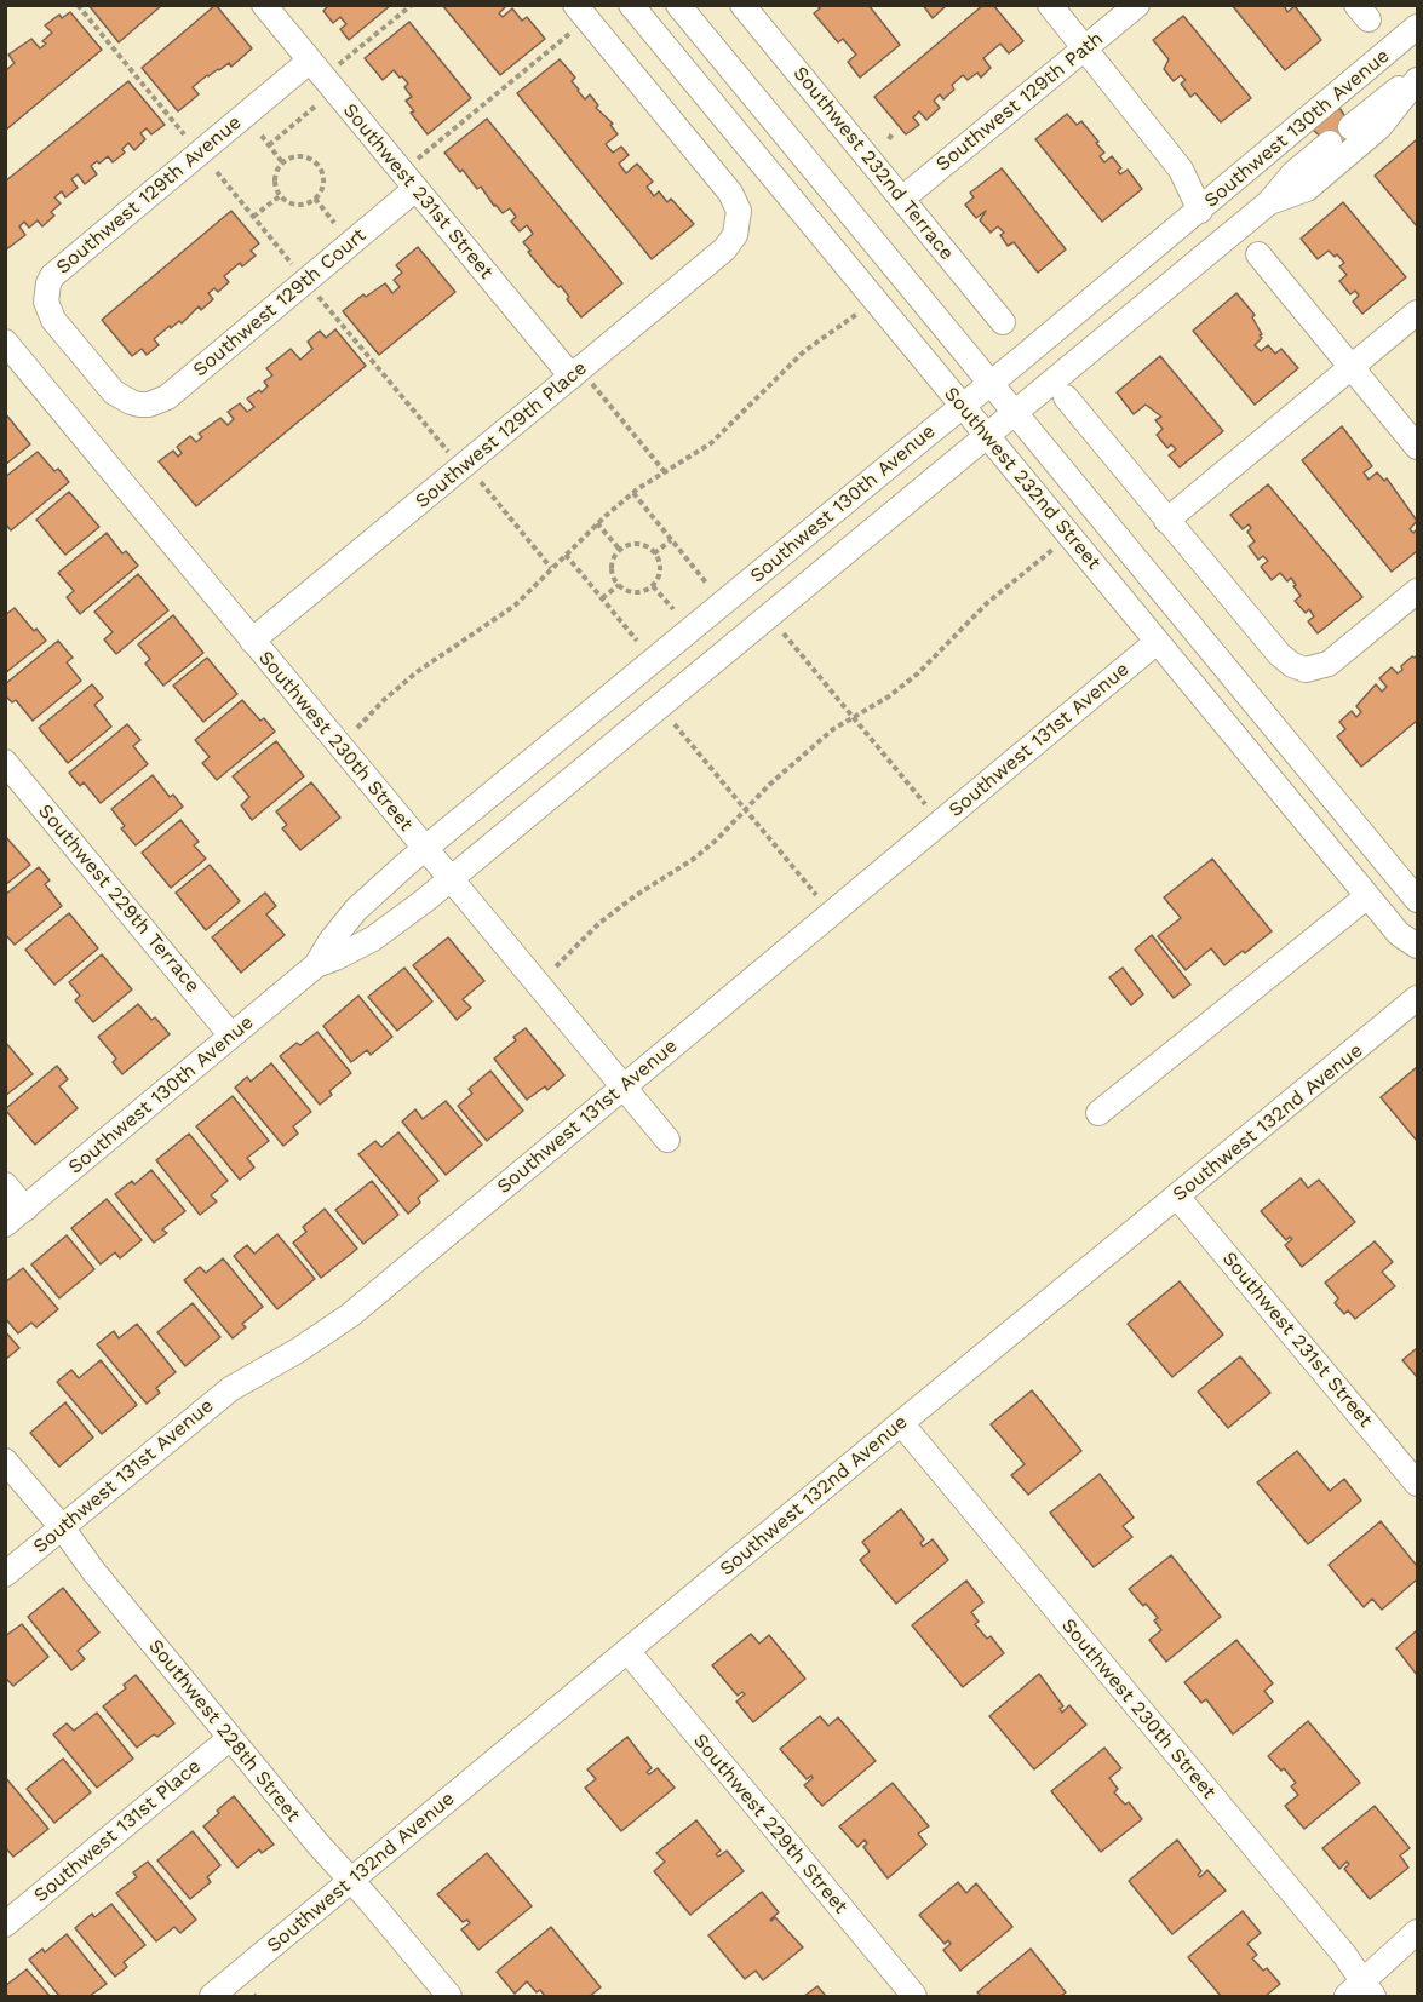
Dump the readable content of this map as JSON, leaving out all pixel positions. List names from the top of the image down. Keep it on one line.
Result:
{"streets":{"street":["Southwest 129th Path","Southwest 130th Avenue","Southwest 232nd Terrace","Southwest 231st Street","Southwest 129th Avenue","Southwest 129th Court","Southwest 129th Place","Southwest 232nd Street","Southwest 131st Avenue","Southwest 230th Street","Southwest 229th Terrace","Southwest 132nd Avenue","Southwest 228th Street","Southwest 229th Street","Southwest 131st Place"]},"crossings":[["Southwest 129th Path","Southwest 232nd Terrace"],["Southwest 130th Avenue","Southwest 232nd Street"],["Southwest 130th Avenue","Southwest 230th Street"],["Southwest 130th Avenue","Southwest 229th Terrace"],["Southwest 231st Street","Southwest 129th Avenue"],["Southwest 231st Street","Southwest 129th Court"],["Southwest 231st Street","Southwest 129th Place"],["Southwest 231st Street","Southwest 132nd Avenue"],["Southwest 129th Avenue","Southwest 129th Court"],["Southwest 129th Place","Southwest 230th Street"],["Southwest 232nd Street","Southwest 131st Avenue"],["Southwest 131st Avenue","Southwest 230th Street"],["Southwest 131st Avenue","Southwest 228th Street"],["Southwest 230th Street","Southwest 132nd Avenue"],["Southwest 132nd Avenue","Southwest 228th Street"],["Southwest 132nd Avenue","Southwest 229th Street"],["Southwest 228th Street","Southwest 131st Place"]]}
